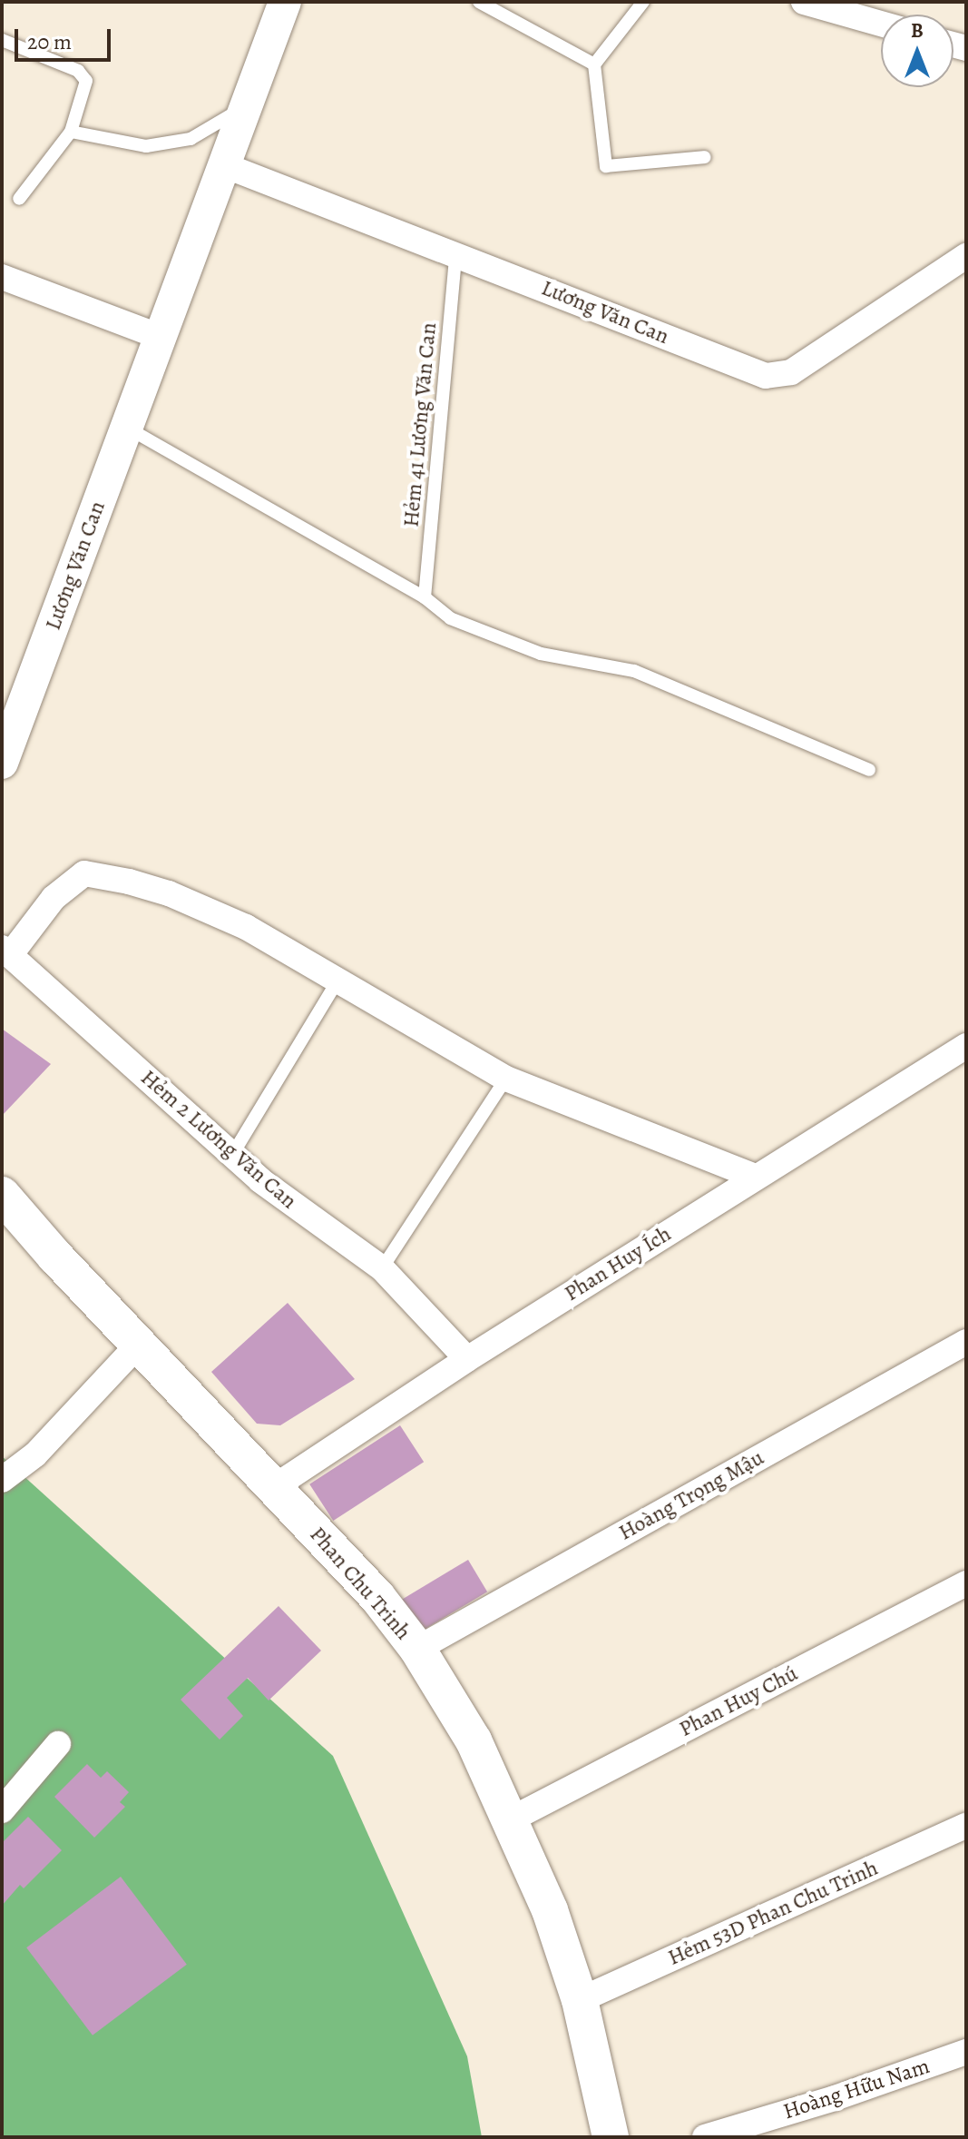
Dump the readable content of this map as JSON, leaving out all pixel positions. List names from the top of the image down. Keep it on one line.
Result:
{"streets":{"main road":["Phan Chu Trinh"],"street":["Lương Văn Can","Hẻm 2 Lương Văn Can","Phan Huy Ích","Hoàng Trọng Mậu","Phan Huy Chú","Hẻm 53D Phan Chu Trinh","Hoàng Hữu Nam"],"lane":["Hẻm 41 Lương Văn Can"]},"crossings":[["Lương Văn Can","Hẻm 41 Lương Văn Can"],["Hẻm 2 Lương Văn Can","Phan Huy Ích"],["Phan Huy Ích","Phan Chu Trinh"],["Hoàng Trọng Mậu","Phan Chu Trinh"],["Phan Chu Trinh","Phan Huy Chú"],["Phan Chu Trinh","Hẻm 53D Phan Chu Trinh"]],"scale_bar":"20 m","north":"top"}
